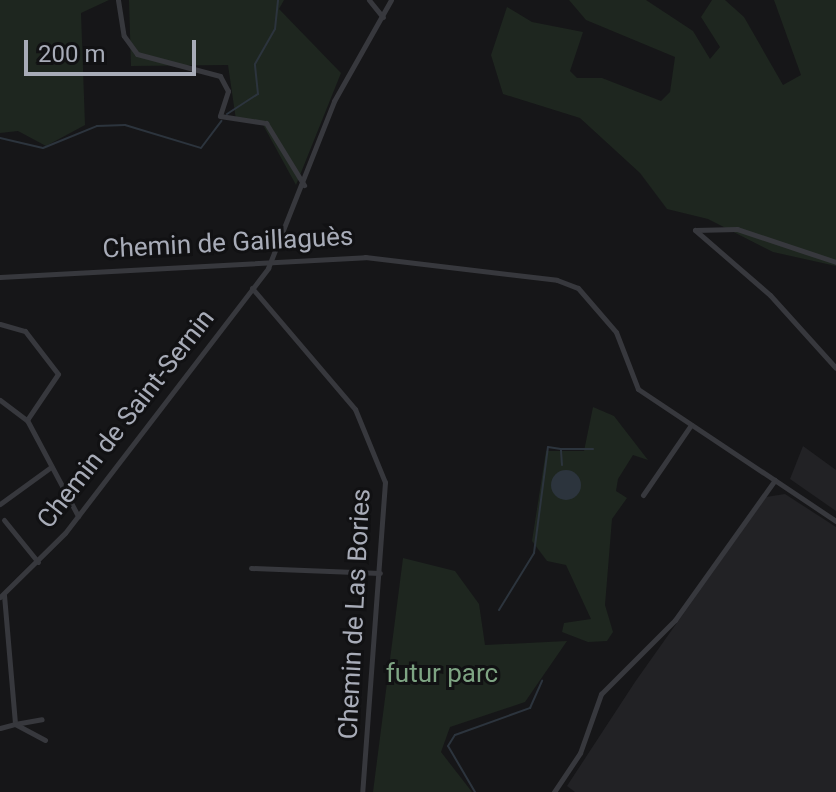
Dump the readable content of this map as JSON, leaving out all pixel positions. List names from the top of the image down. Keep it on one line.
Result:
{"streets":{"street":["Chemin de Gaillaguès","Chemin de Saint-Sernin","Chemin de Las Bories"]},"crossings":[["Chemin de Gaillaguès","Chemin de Saint-Sernin"],["Chemin de Saint-Sernin","Chemin de Las Bories"]],"parks":["futur parc"],"scale_bar":"200 m"}
